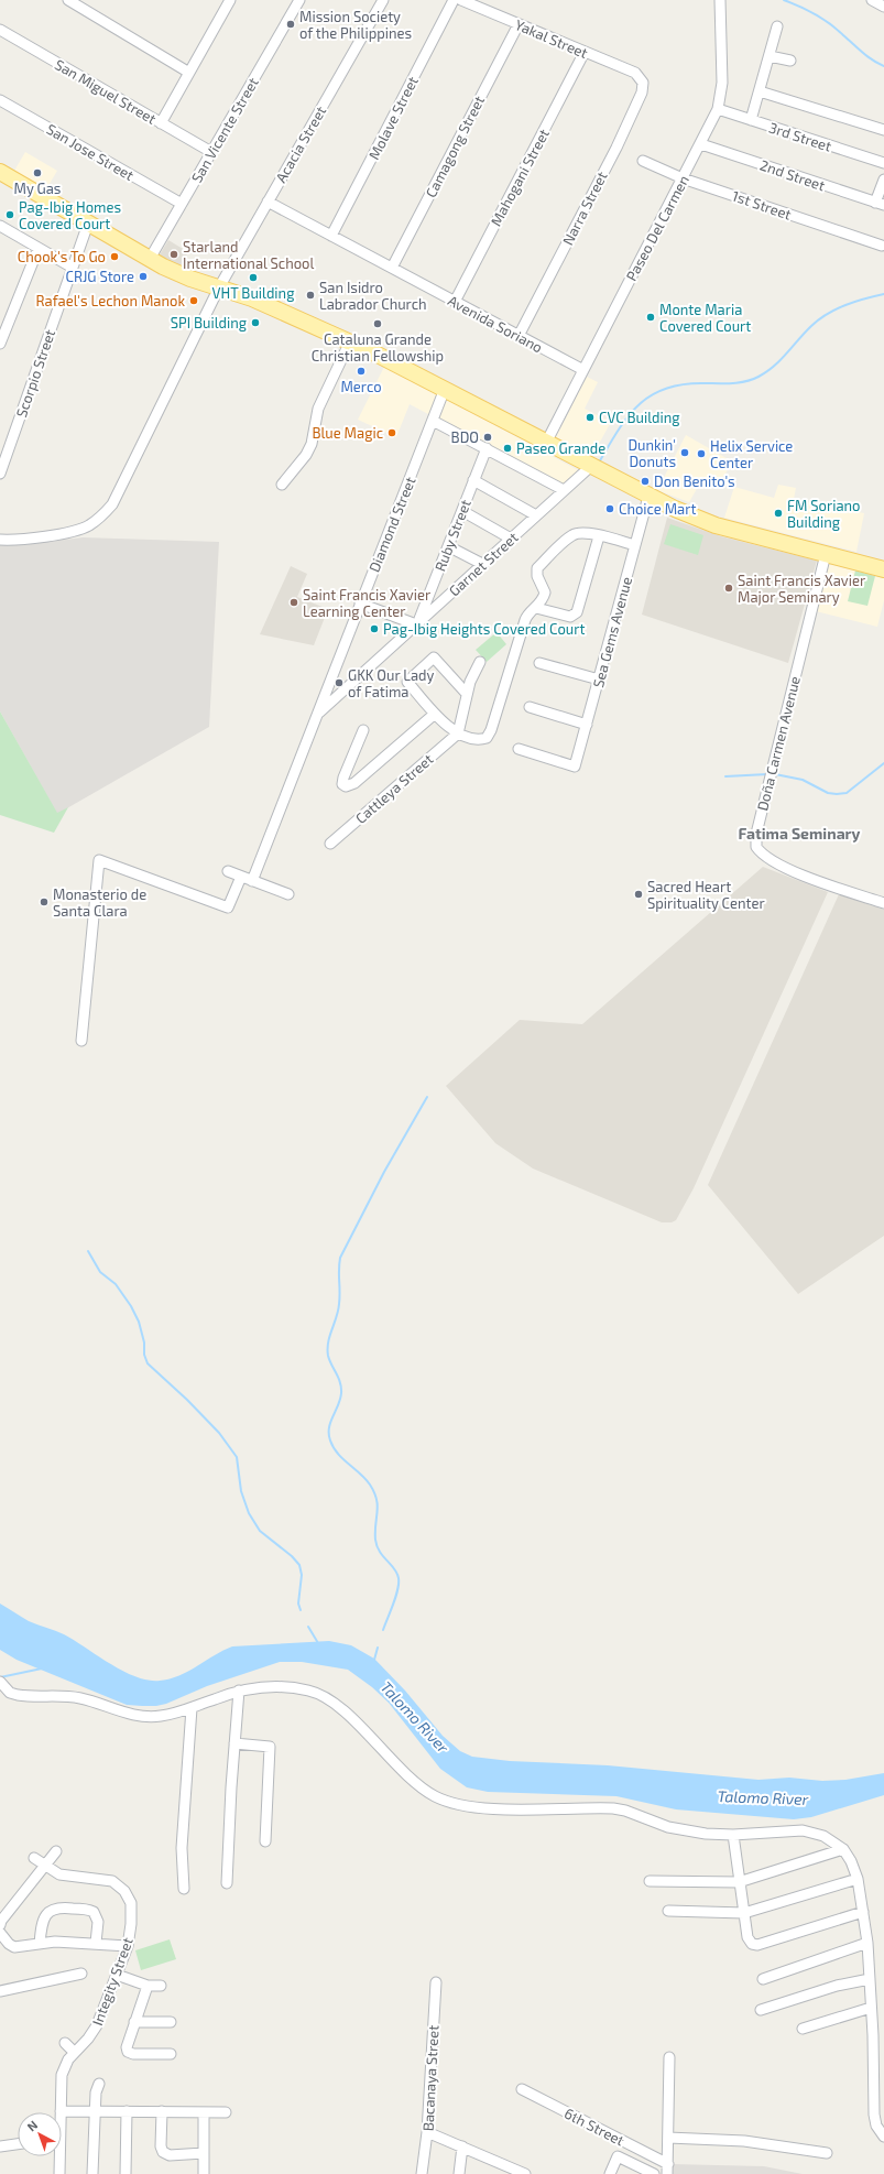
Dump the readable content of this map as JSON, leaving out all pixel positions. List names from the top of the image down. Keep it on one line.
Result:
{"streets":{"street":["Yakal Street","San Miguel Street","Molave Street","San Vicente Street","3rd Street","Acacia Street","Camagong Street","San Jose Street","2nd Street","Mahogani Street","1st Street","Narra Street","Paseo Del Carmen","Avenida Soriano","Scorpio Street","Diamond Street","Ruby Street","Garnet Street","Sea Gems Avenue","Doña Carmen Avenue","Cattleya Street","Integity Street","Bacanaya Street","6th Street"]},"crossings":[["Yakal Street","Camagong Street"],["Yakal Street","Mahogani Street"],["Yakal Street","Narra Street"],["San Miguel Street","San Vicente Street"],["Molave Street","Avenida Soriano"],["San Vicente Street","San Jose Street"],["3rd Street","Paseo Del Carmen"],["Acacia Street","Avenida Soriano"],["Camagong Street","Avenida Soriano"],["2nd Street","Paseo Del Carmen"],["Mahogani Street","Avenida Soriano"],["1st Street","Paseo Del Carmen"],["Narra Street","Avenida Soriano"],["Paseo Del Carmen","Avenida Soriano"],["Diamond Street","Garnet Street"],["Ruby Street","Garnet Street"]],"districts":["Fatima Seminary"],"water":["Talomo River"],"places":["Mission Society of the Philippines","My Gas","Pag-Ibig Homes Covered Court","Starland International School","Chook's To Go","CRJG Store","VHT Building","San Isidro Labrador Church","Rafael's Lechon Manok","Monte Maria Covered Court","SPI Building","Cataluna Grande Christian Fellowship","Merco","CVC Building","Blue Magic","BDO","Paseo Grande","Dunkin' Donuts","Helix Service Center","Don Benito's","Choice Mart","FM Soriano Building","Saint Francis Xavier Major Seminary","Saint Francis Xavier Learning Center","Pag-Ibig Heights Covered Court","GKK Our Lady of Fatima","Sacred Heart Spirituality Center","Monasterio de Santa Clara"],"north":"top left"}
